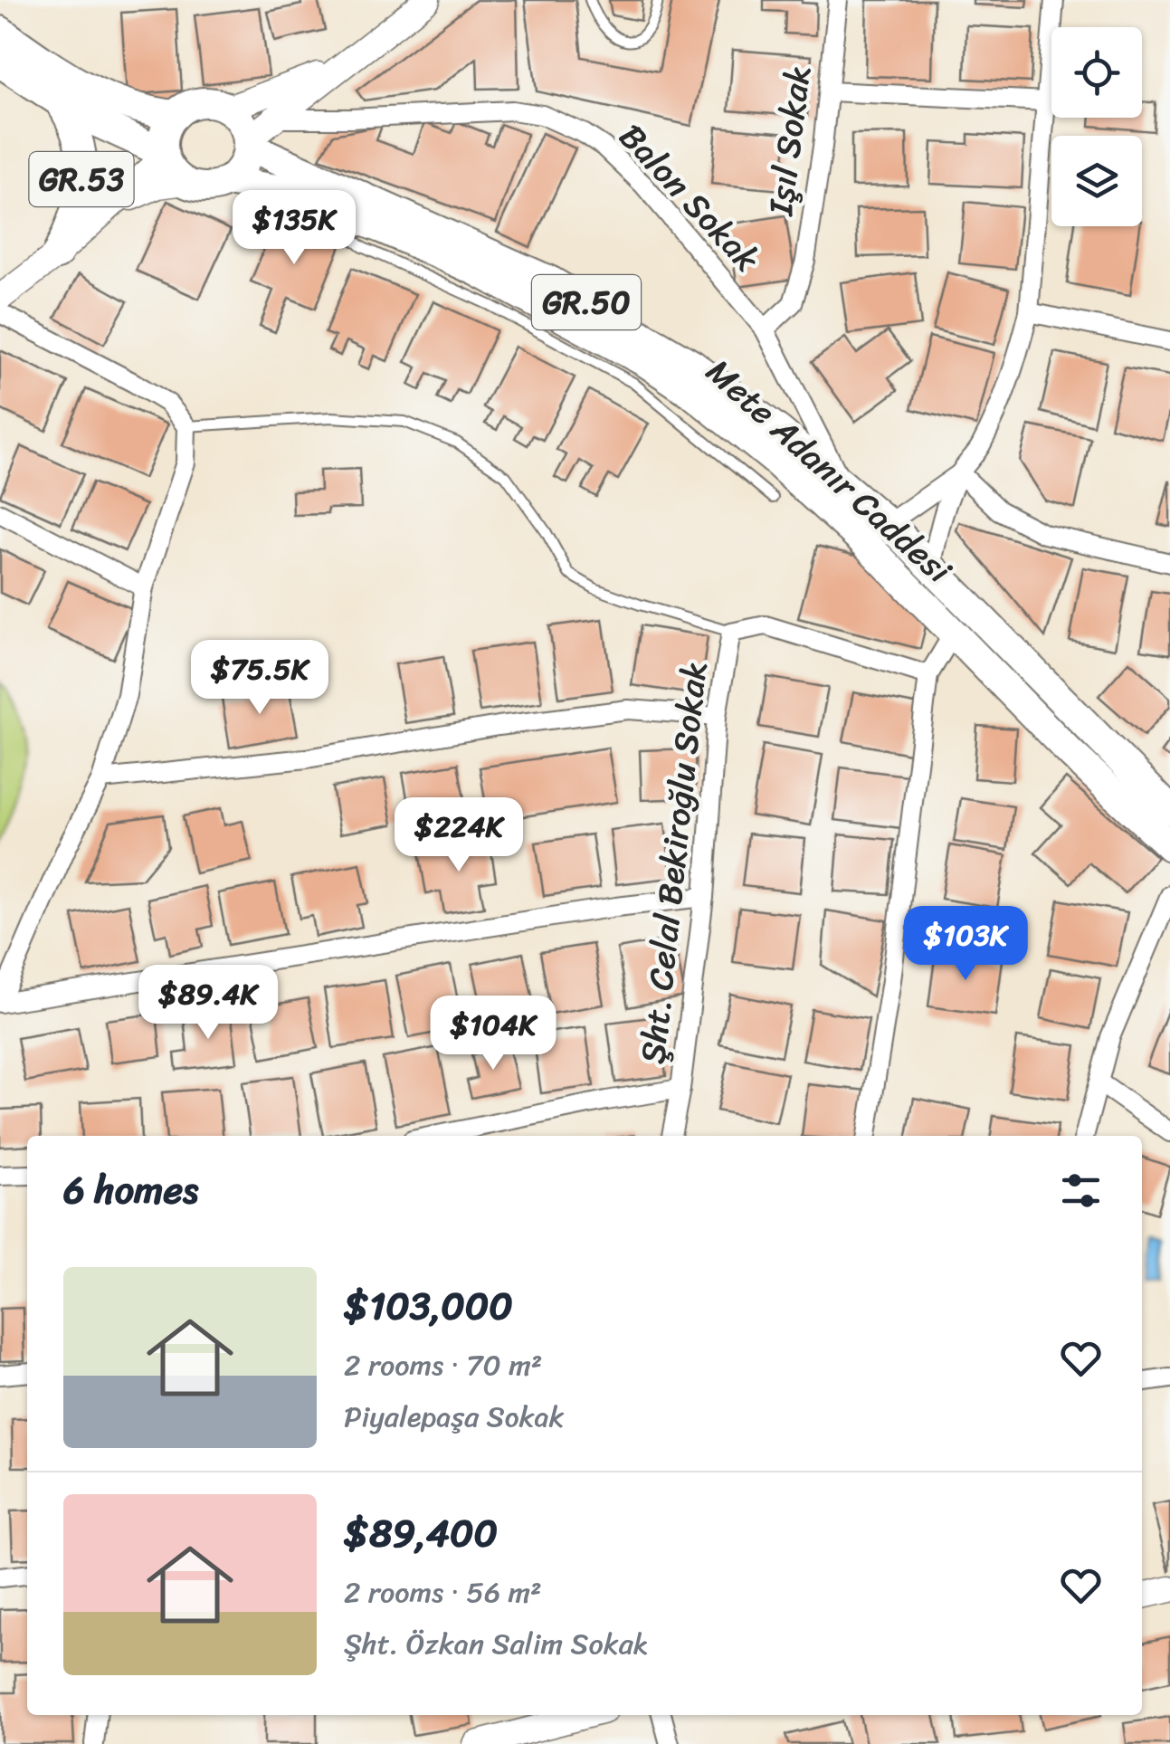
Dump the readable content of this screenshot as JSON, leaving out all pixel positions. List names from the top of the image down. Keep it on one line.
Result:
{"streets":{"main road":["GR.53","GR.50","Mete Adanır Caddesi"],"street":["Işıl Sokak","Balon Sokak","Şht. Celal Bekiroğlu Sokak"]},"crossings":[["Işıl Sokak","Balon Sokak"],["GR.53","GR.50"],["GR.53","Mete Adanır Caddesi"],["Balon Sokak","Mete Adanır Caddesi"],["GR.50","Mete Adanır Caddesi"]],"page":{"price":["$135K","$75.5K","$224K","$103K","$89.4K","$104K"],"heading":"6 homes","list":[{"name":"$103,000","note":"2 rooms · 70 m² · Piyalepaşa Sokak"},{"name":"$89,400","note":"2 rooms · 56 m² · Şht. Özkan Salim Sokak"}]}}
